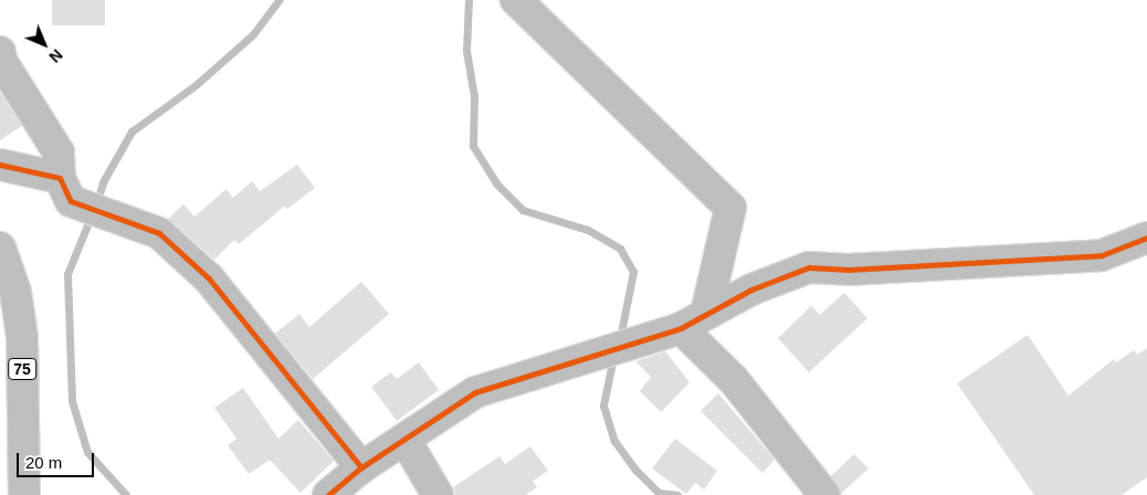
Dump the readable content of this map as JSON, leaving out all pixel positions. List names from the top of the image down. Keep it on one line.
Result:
{"streets":{"street":["75"]},"scale_bar":"20 m","north":"bottom right"}
